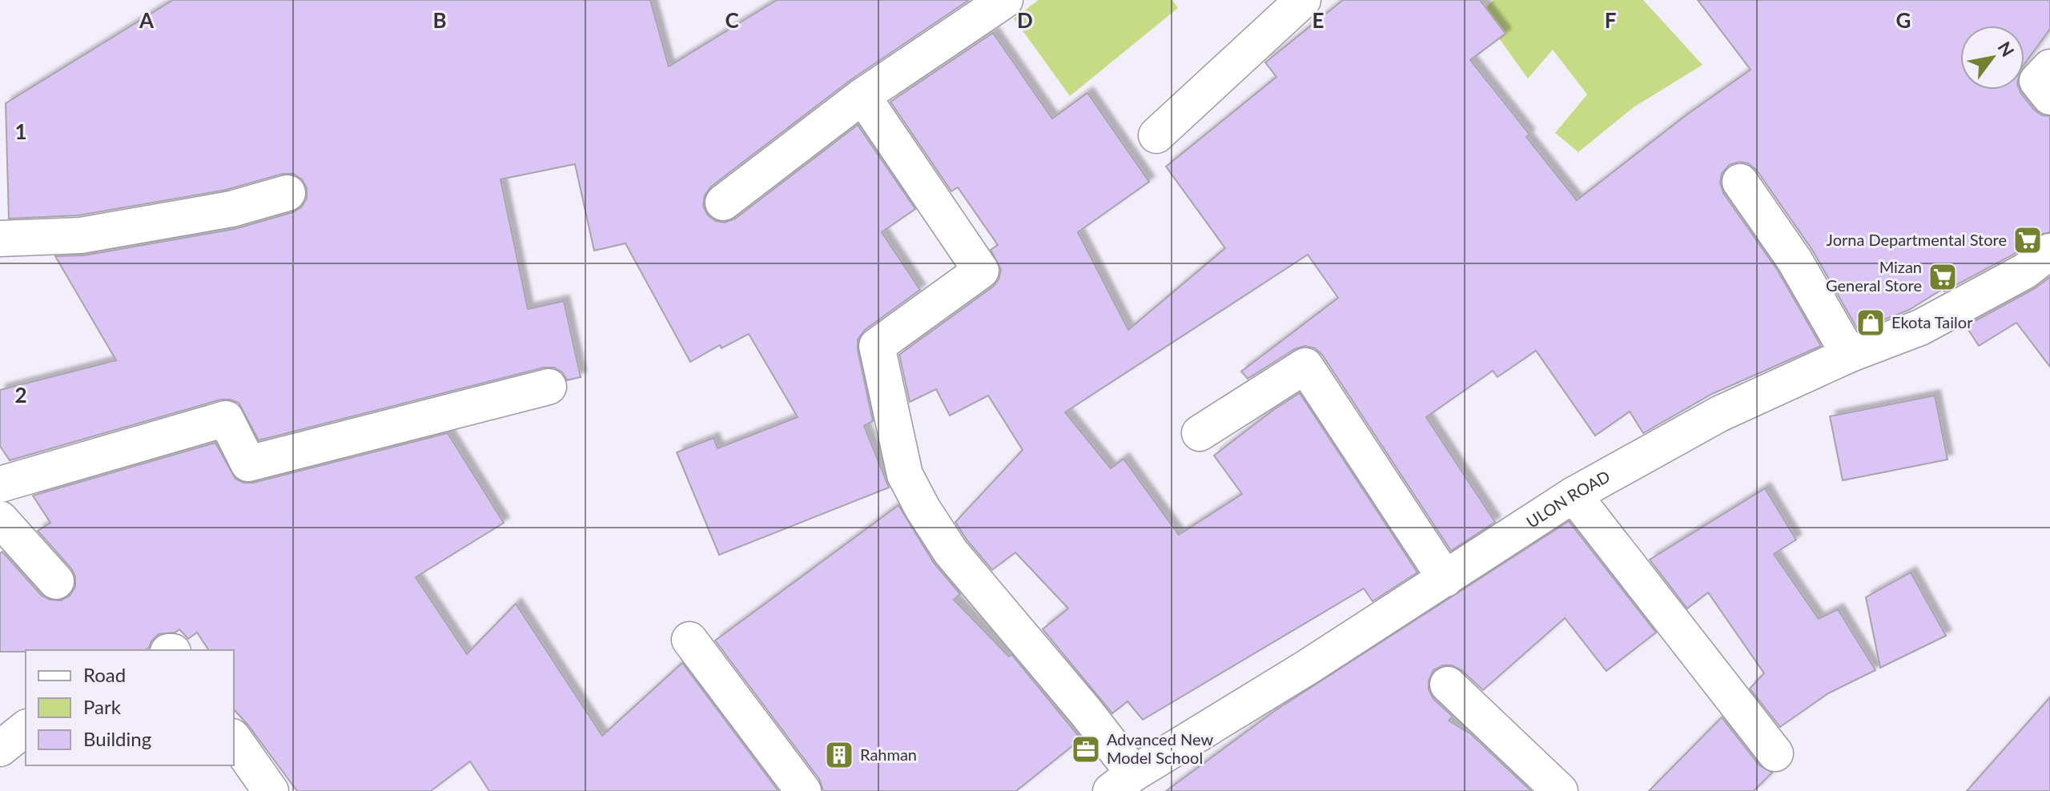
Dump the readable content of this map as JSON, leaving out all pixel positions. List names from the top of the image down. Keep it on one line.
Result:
{"streets":{"street":["ULON ROAD"]},"places":{"supermarket":["Jorna Departmental Store","Mizan General Store"],"shop":["Ekota Tailor"],"office":["Advanced New Model School"],"building":["Rahman"]},"legend":["Road","Park","Building"],"north":"top right","grid":{"columns":["A","B","C","D","E","F","G"],"rows":["1","2"]}}
